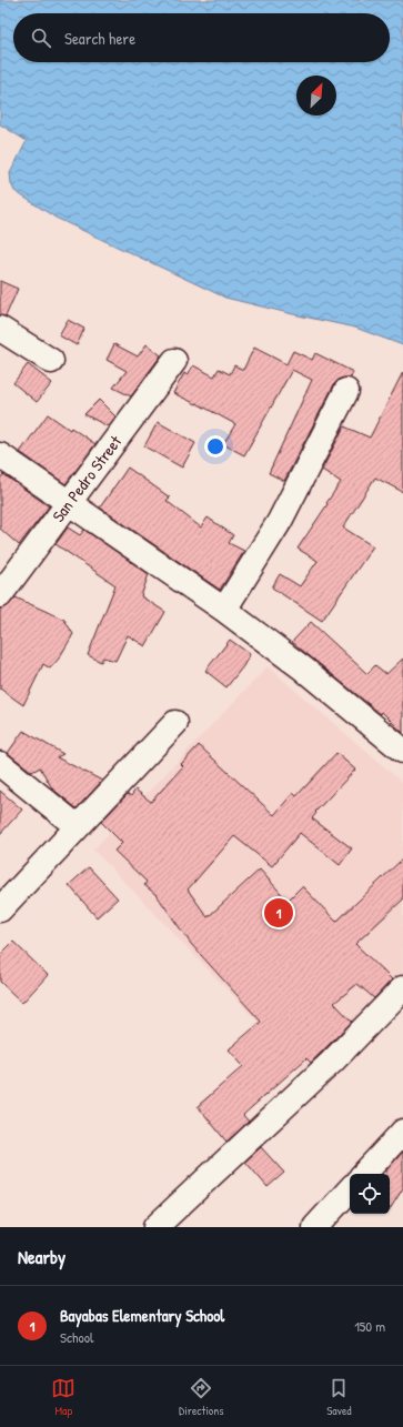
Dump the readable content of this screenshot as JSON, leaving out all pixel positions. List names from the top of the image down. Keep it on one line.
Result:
{"streets":{"street":["San Pedro Street"]},"north":"top right","page":{"search":"Search here","pins":"1","heading":"Nearby","list":[{"mark":"1","name":"Bayabas Elementary School","note":"School","value":"150 m"}],"nav":["Map","Directions","Saved"]}}
